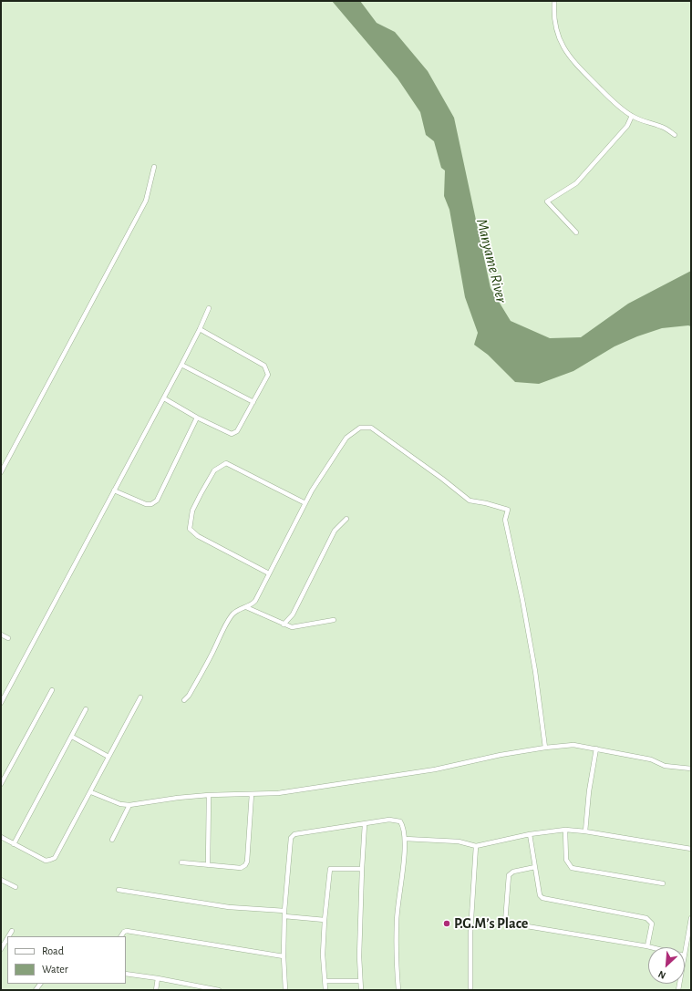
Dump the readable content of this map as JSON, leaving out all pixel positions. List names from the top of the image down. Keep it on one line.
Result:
{"water":["Manyame River"],"places":["P.G.M’s Place"],"legend":["Road","Water"],"north":"bottom left"}
